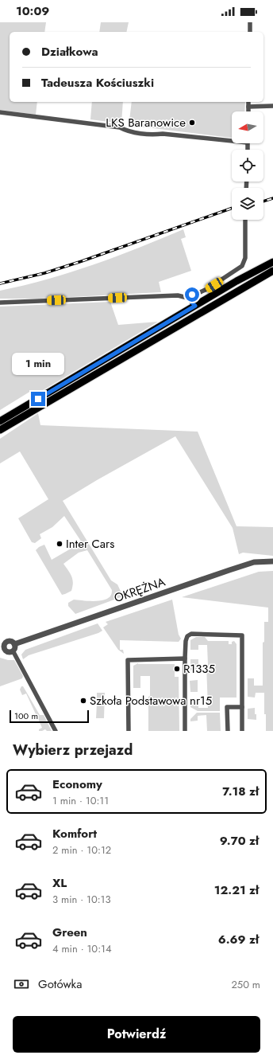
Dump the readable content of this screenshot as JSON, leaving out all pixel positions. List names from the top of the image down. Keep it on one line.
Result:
{"streets":{"street":["OKRĘŻNA"]},"places":["LKS Baranowice","Inter Cars","R1335","Szkoła Podstawowa nr15"],"scale_bar":"100 m","north":"left","page":{"status":"10:09","banner":["Działkowa","Tadeusza Kościuszki"],"bubble":"1 min","scale":"100 m","heading":"Wybierz przejazd","list":[{"name":"Economy","note":"1 min · 10:11","value":"7.18 zł"},{"name":"Komfort","note":"2 min · 10:12","value":"9.70 zł"},{"name":"XL","note":"3 min · 10:13","value":"12.21 zł"},{"name":"Green","note":"4 min · 10:14","value":"6.69 zł"}],"pay":["Gotówka","250 m"],"buttons":"Potwierdź"}}
